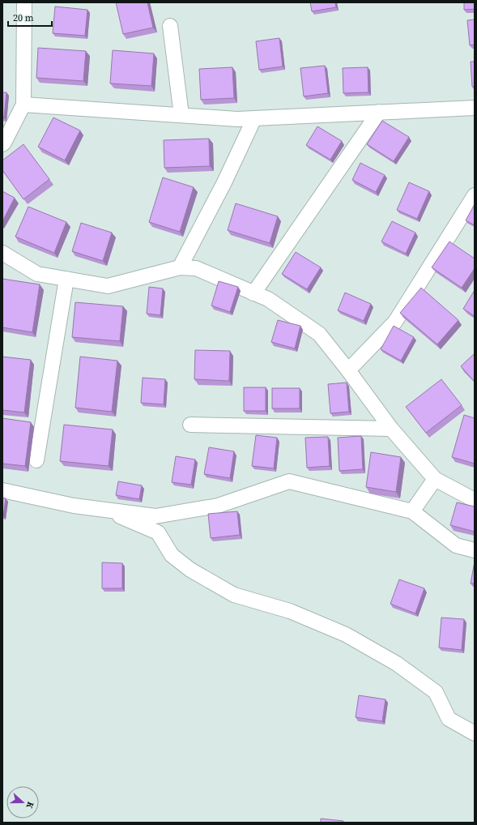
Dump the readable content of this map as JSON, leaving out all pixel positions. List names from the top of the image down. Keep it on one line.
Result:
{"scale_bar":"20 m","north":"right"}
